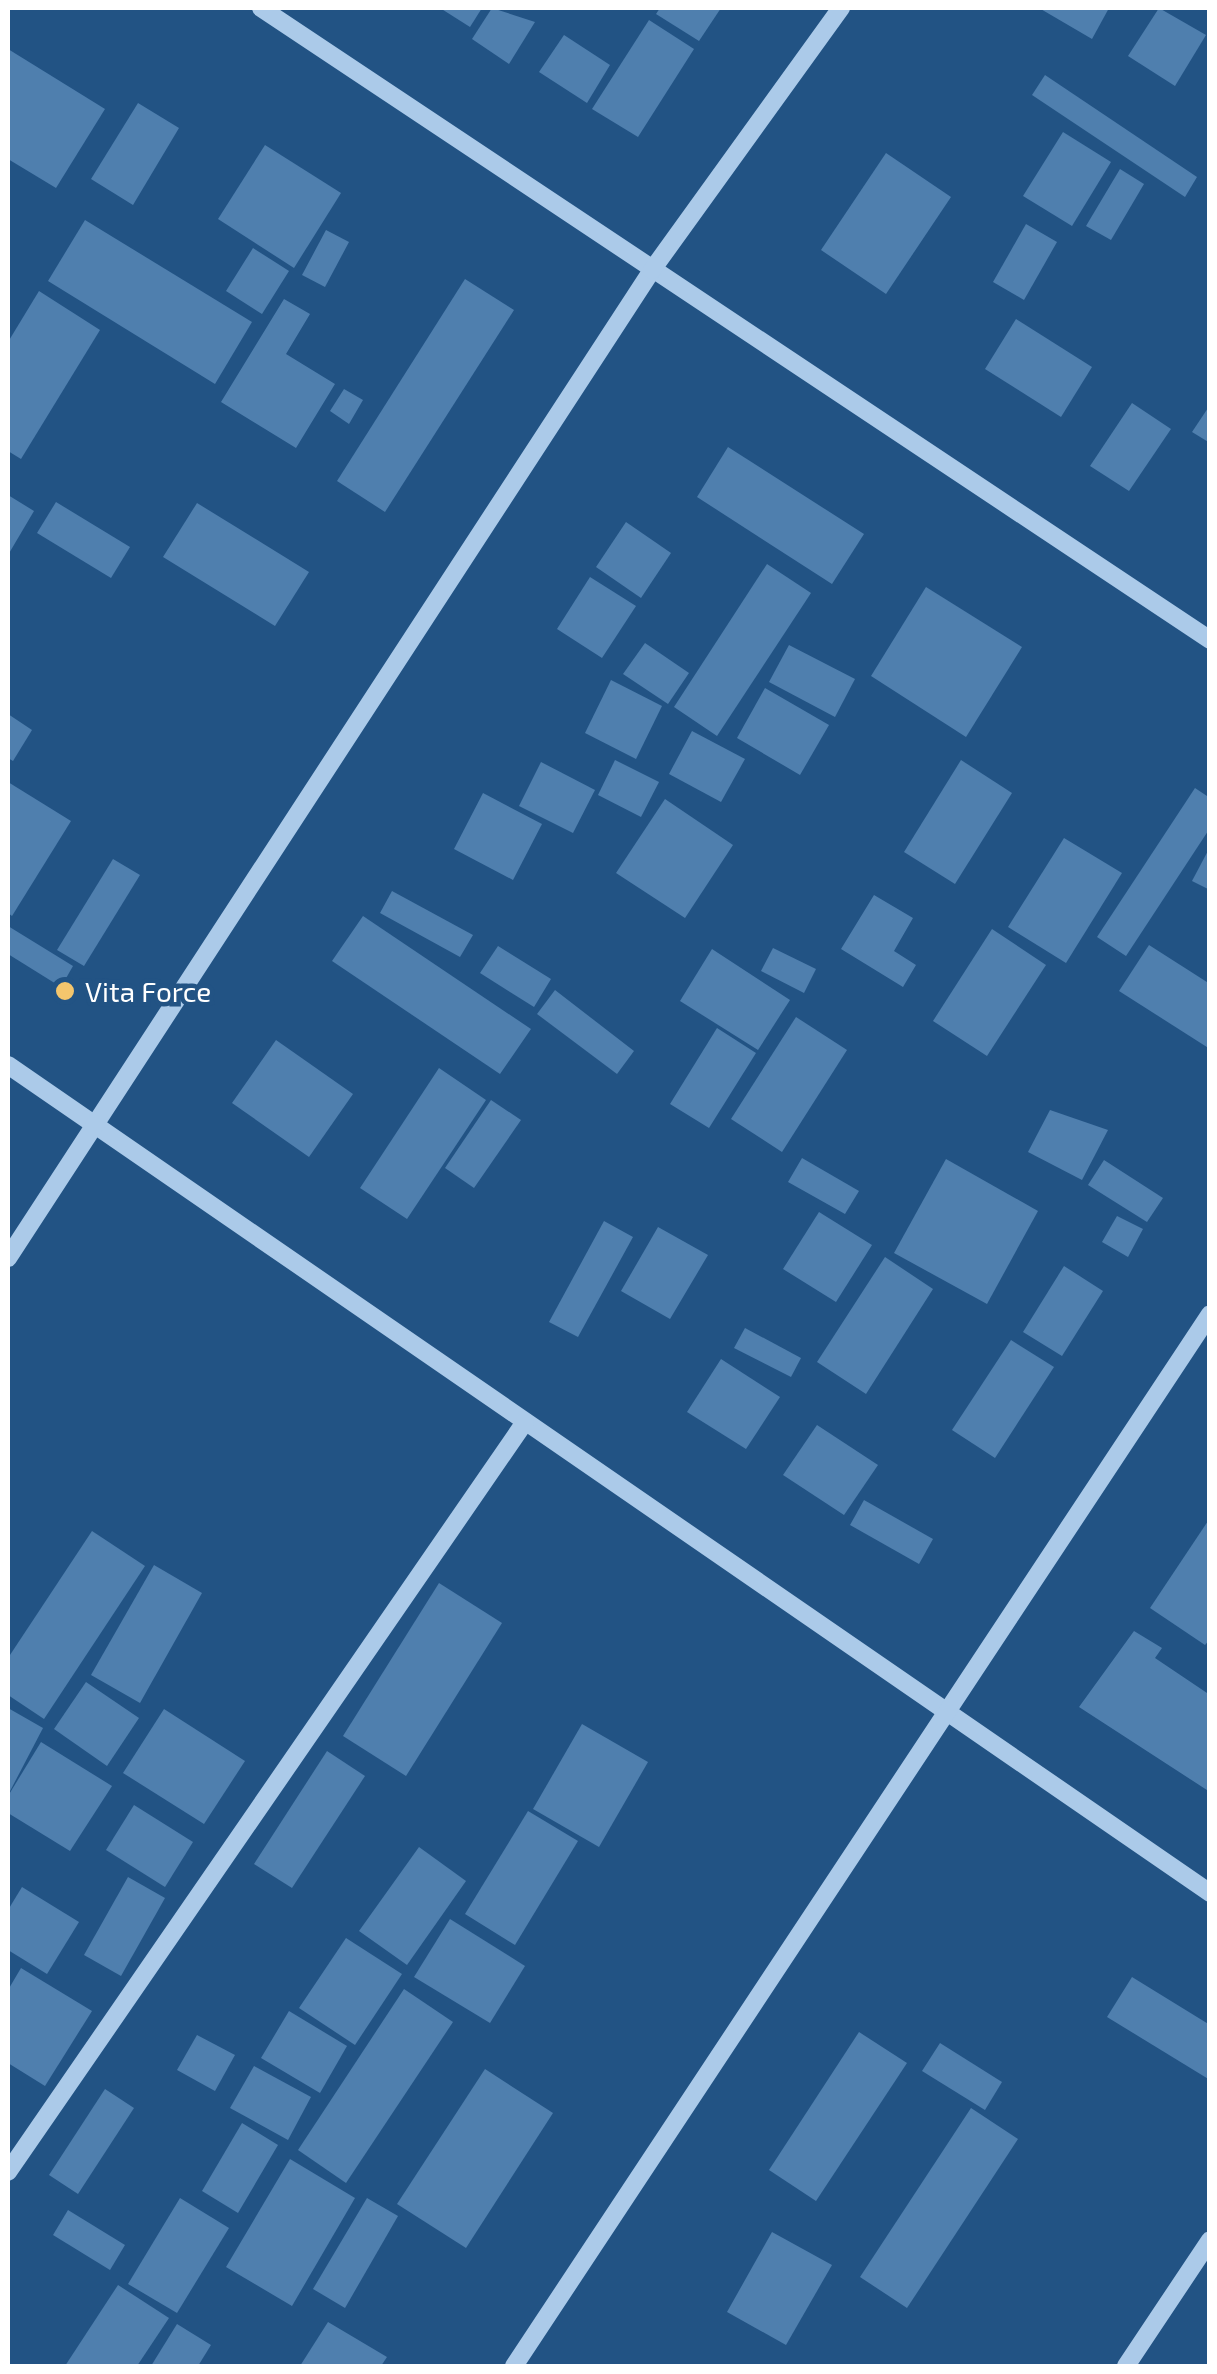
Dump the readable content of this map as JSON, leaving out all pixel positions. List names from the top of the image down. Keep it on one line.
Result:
{"places":["Vita Force"]}
